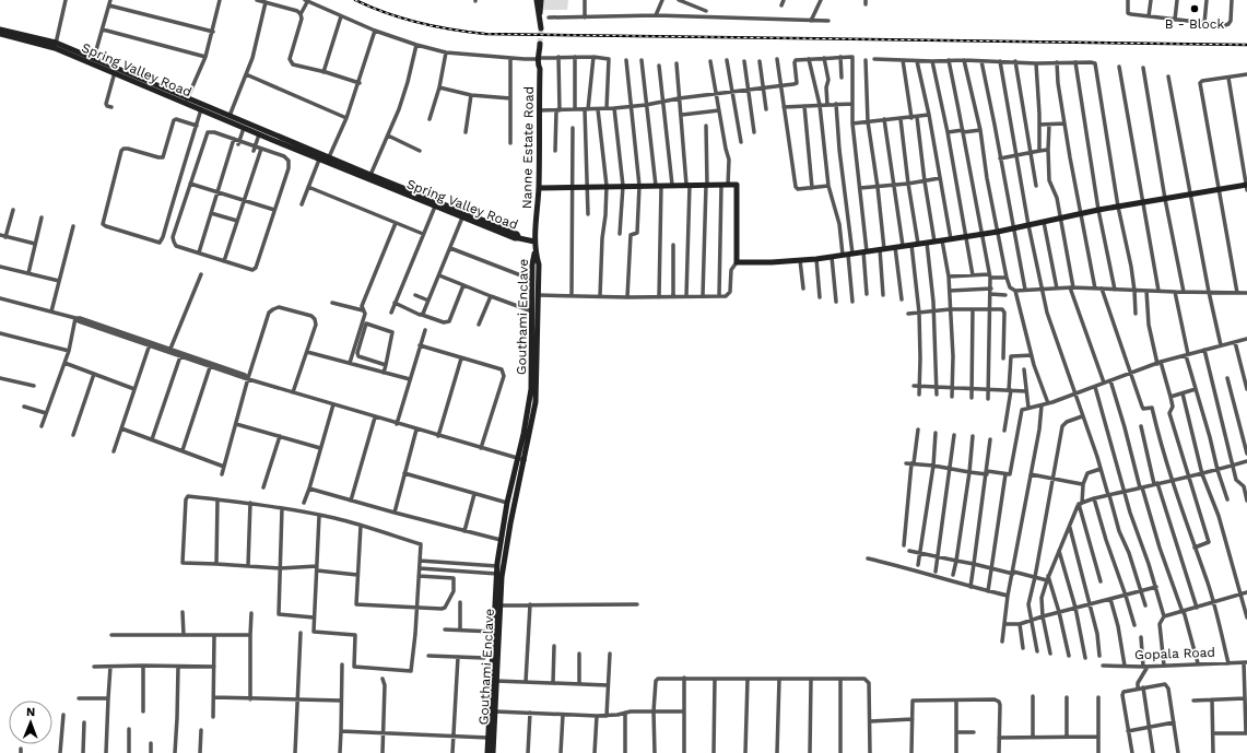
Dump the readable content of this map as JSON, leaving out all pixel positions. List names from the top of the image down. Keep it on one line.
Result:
{"streets":{"street":["Spring Valley Road","Nanne Estate Road","Gouthami Enclave","Gopala Road"]},"crossings":[["Nanne Estate Road","Gouthami Enclave"]],"places":["B - Block"],"north":"top"}
